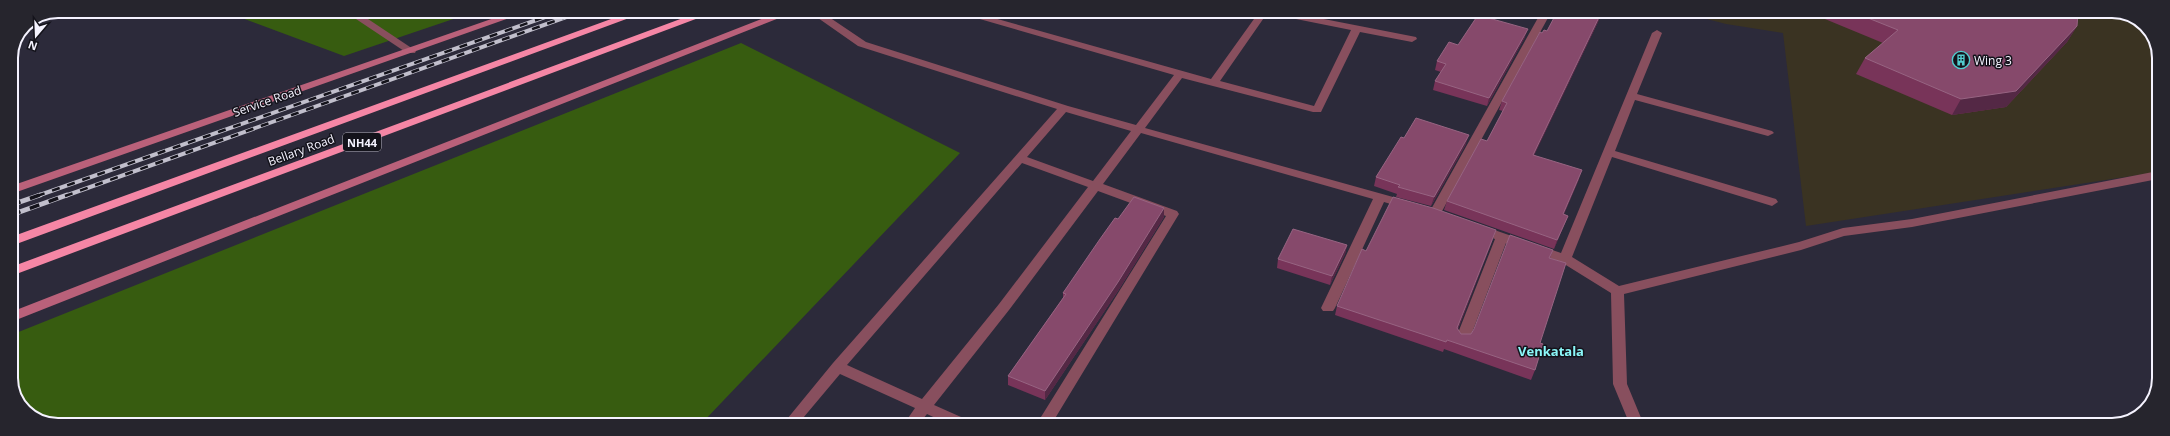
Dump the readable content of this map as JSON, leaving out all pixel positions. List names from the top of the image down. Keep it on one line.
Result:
{"streets":{"highway":["NH44","Bellary Road"],"main road":["Service Road"]},"districts":["Venkatala"],"places":{"building":["Wing 3"]},"north":"bottom"}
